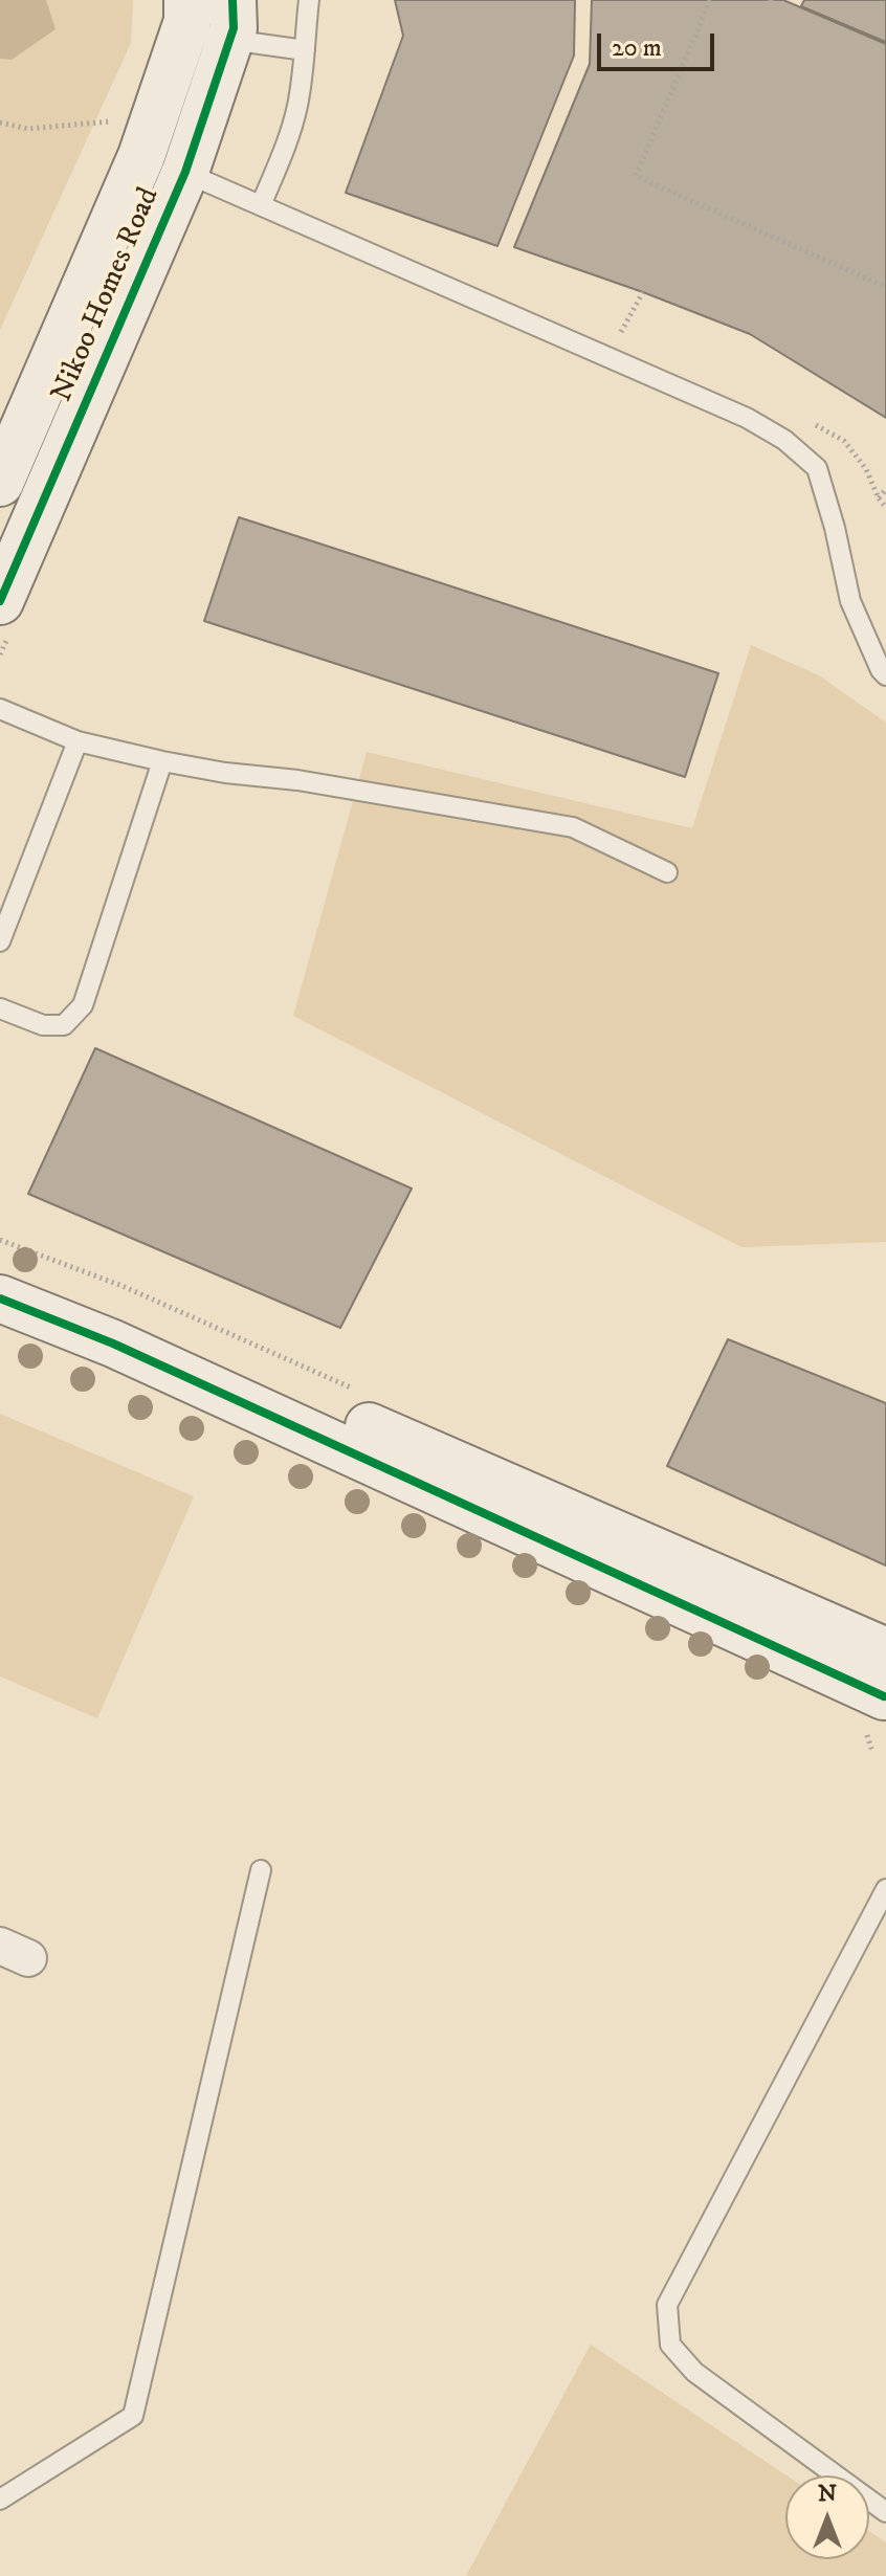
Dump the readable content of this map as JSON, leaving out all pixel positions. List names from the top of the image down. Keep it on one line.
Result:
{"streets":{"street":["Nikoo Homes Road"]},"scale_bar":"20 m","north":"top"}
